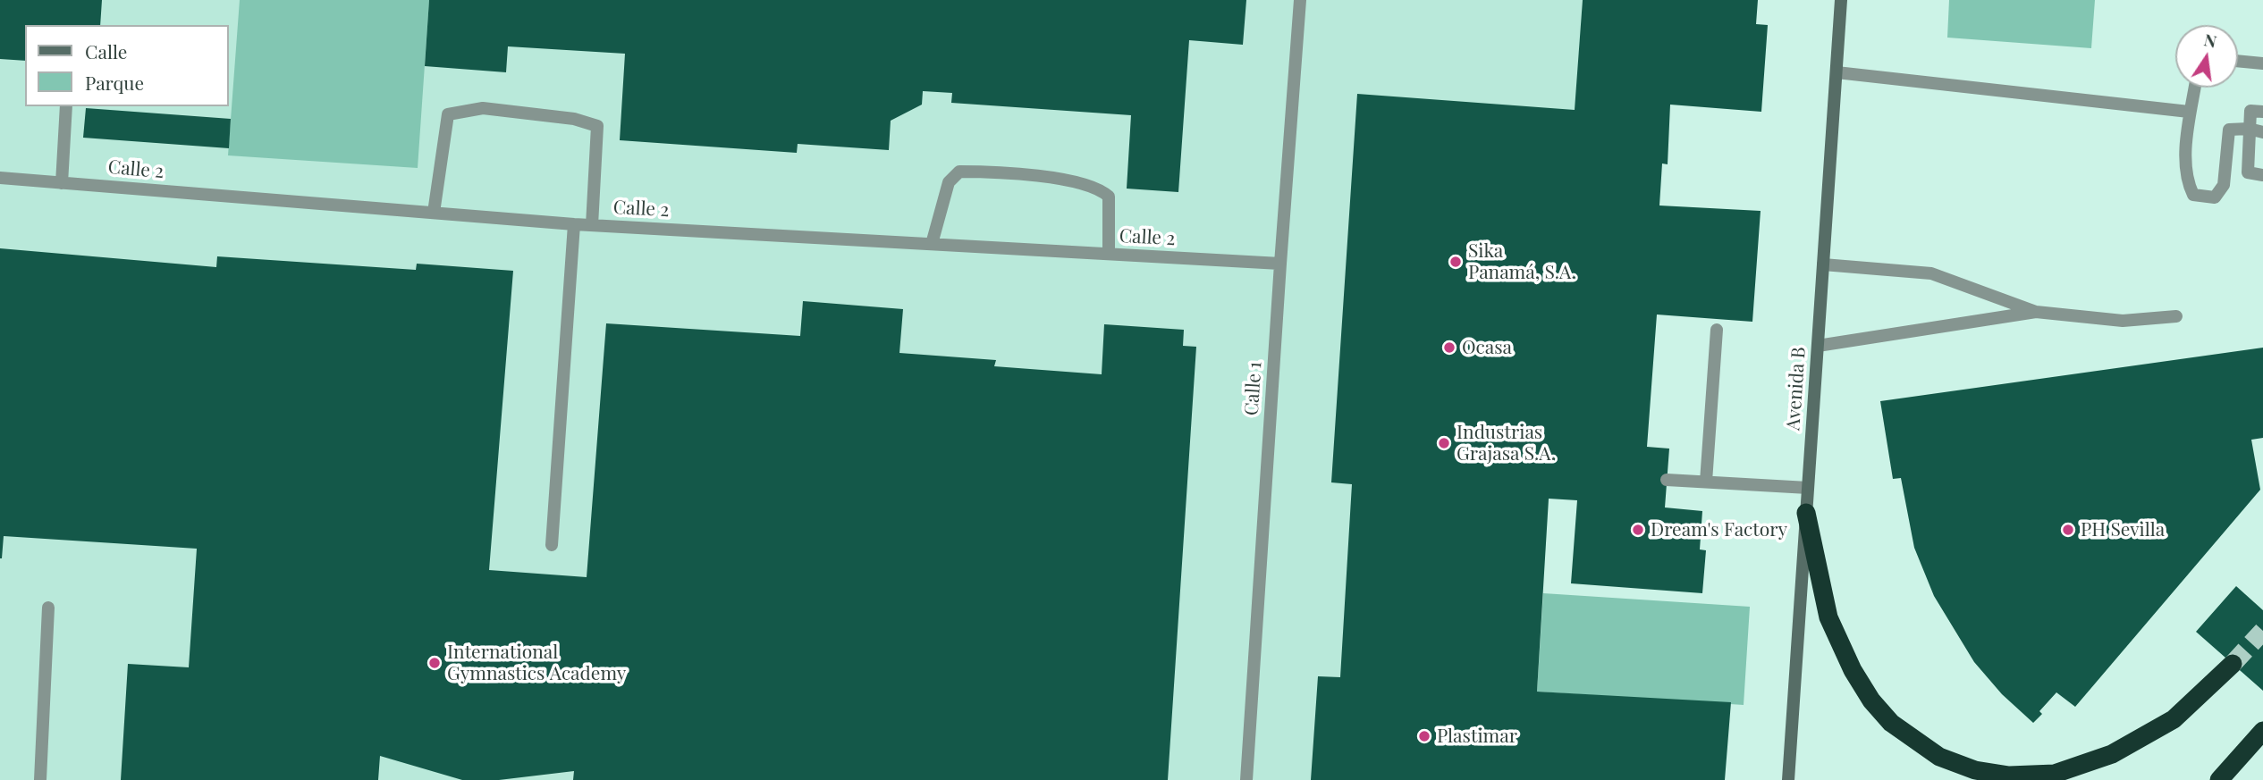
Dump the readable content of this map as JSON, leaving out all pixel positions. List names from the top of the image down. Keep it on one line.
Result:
{"streets":{"street":["Avenida B"],"lane":["Calle 2","Calle 1"]},"crossings":[["Calle 2","Calle 1"]],"places":["Sika Panamá, S.A.","Ocasa","Industrias Grajasa S.A.","Dream's Factory","PH Sevilla","International Gymnastics Academy","Plastimar"],"legend":["Calle","Parque"],"north":"top"}
